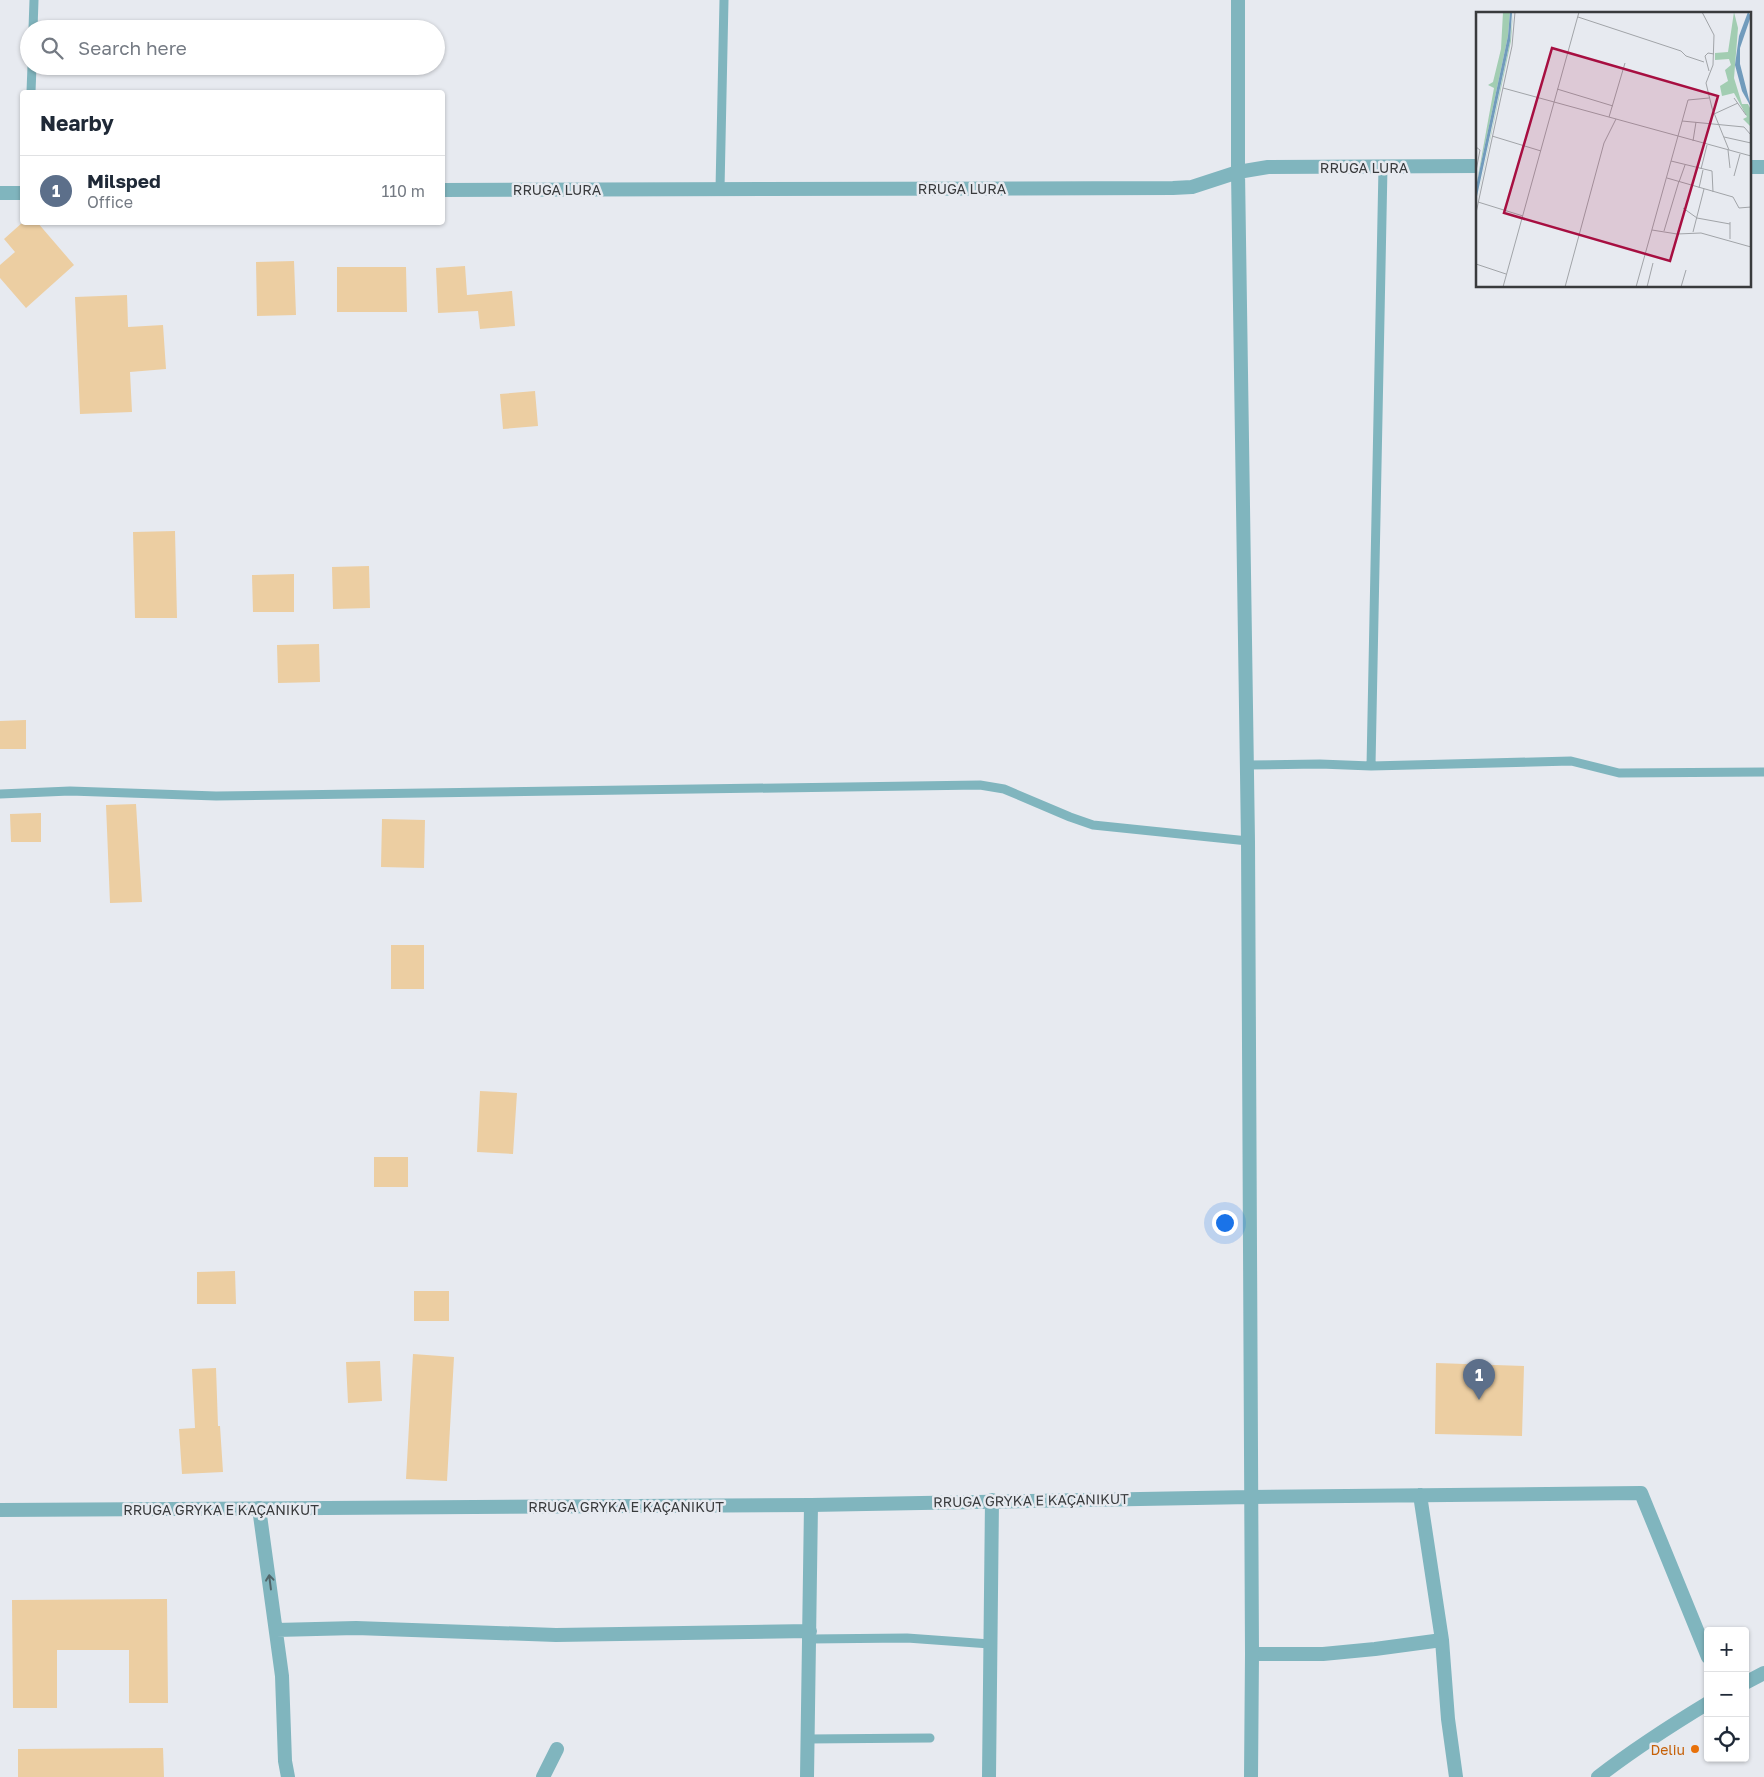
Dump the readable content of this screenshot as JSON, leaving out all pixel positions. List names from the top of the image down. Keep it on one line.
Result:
{"streets":{"street":["RRUGA LURA","RRUGA GRYKA E KAÇANIKUT"]},"places":["Deliu"],"page":{"search":"Search here","heading":"Nearby","list":[{"mark":"1","name":"Milsped","note":"Office","value":"110 m"}],"pins":"1","map_buttons":["+","−"]}}
